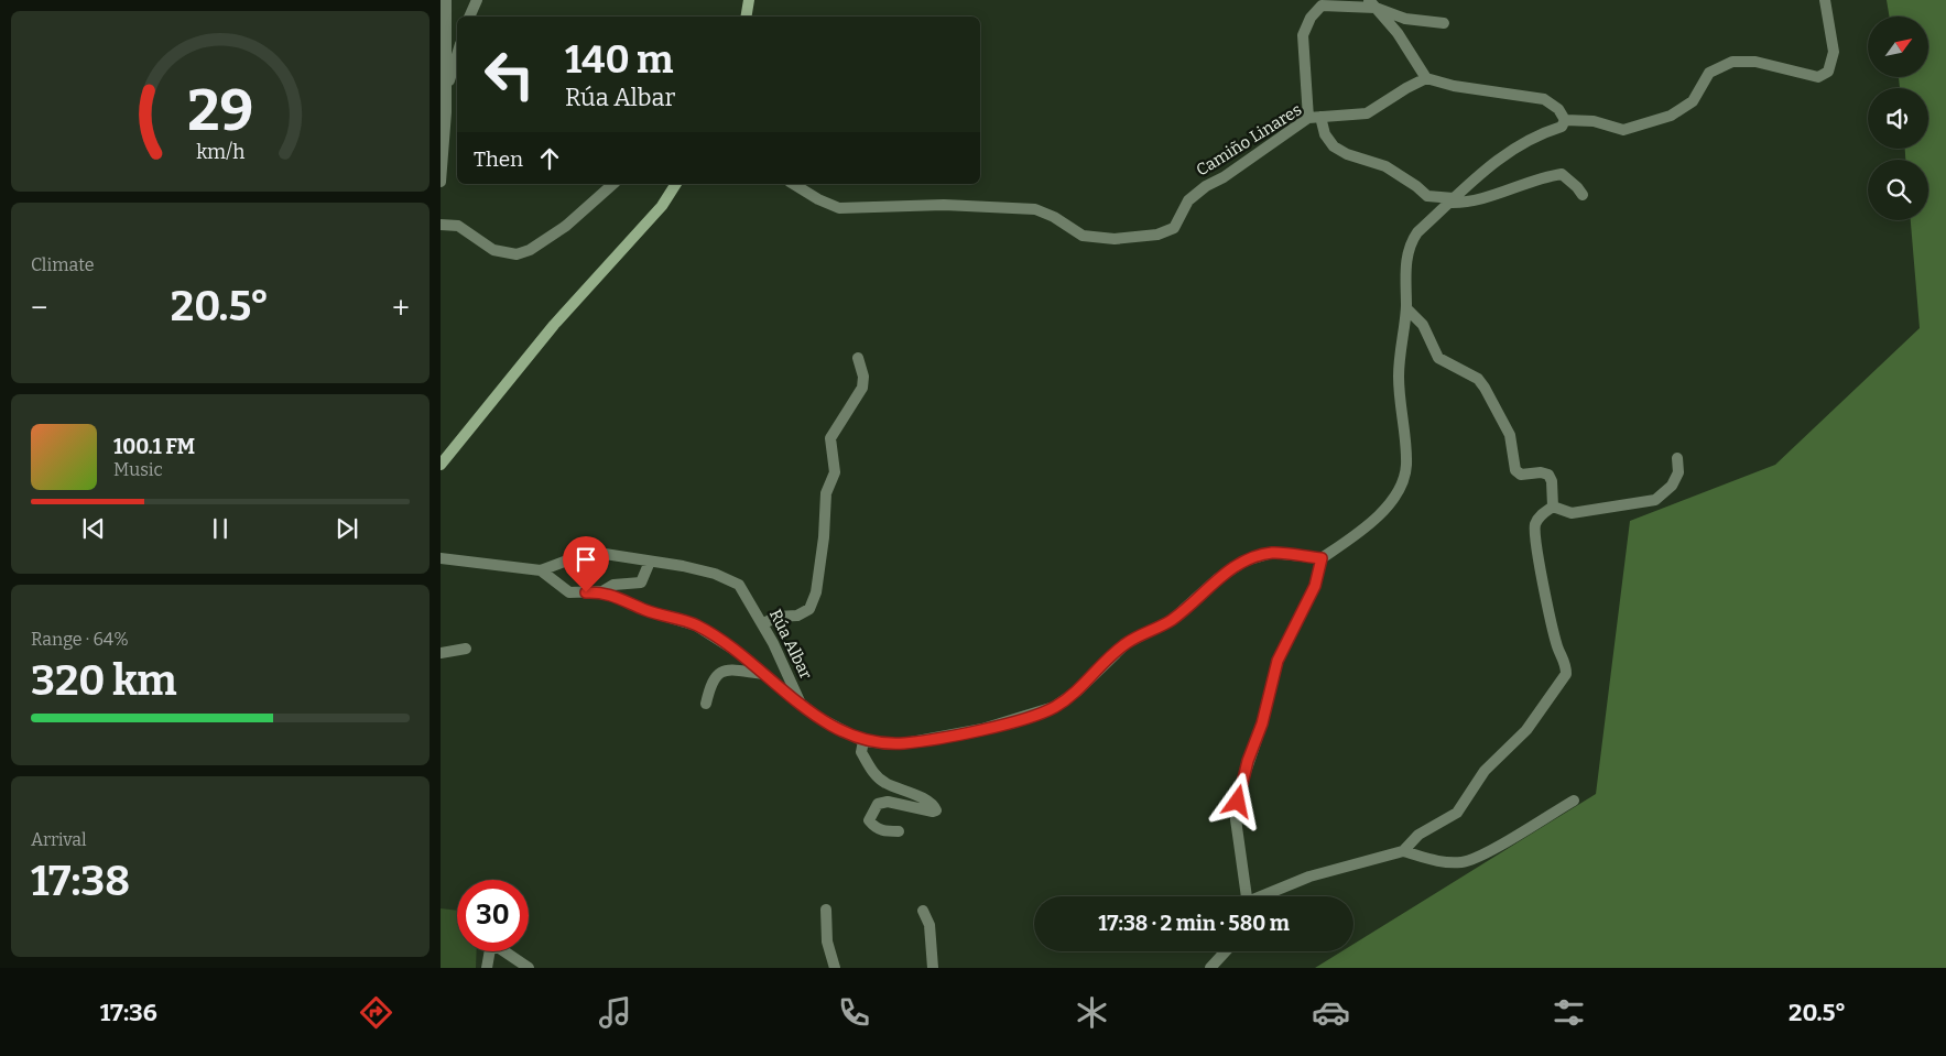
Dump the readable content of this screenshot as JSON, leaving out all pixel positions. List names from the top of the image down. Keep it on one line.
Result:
{"streets":{"street":["Camiño Linares","Rúa Albar"]},"north":"top right","page":{"turn":["140 m","Rúa Albar"],"then":"Then","tile":["Climate",["Range · 64%","320 km"],["Arrival","17:38"]],"heat":["−","20.5°","+"],"song":["100.1 FM","Music"],"limit":"30","trip":"17:38 · 2 min · 580 m","tabs":["17:36","20.5°"],"gauge":["29","km/h"]}}
